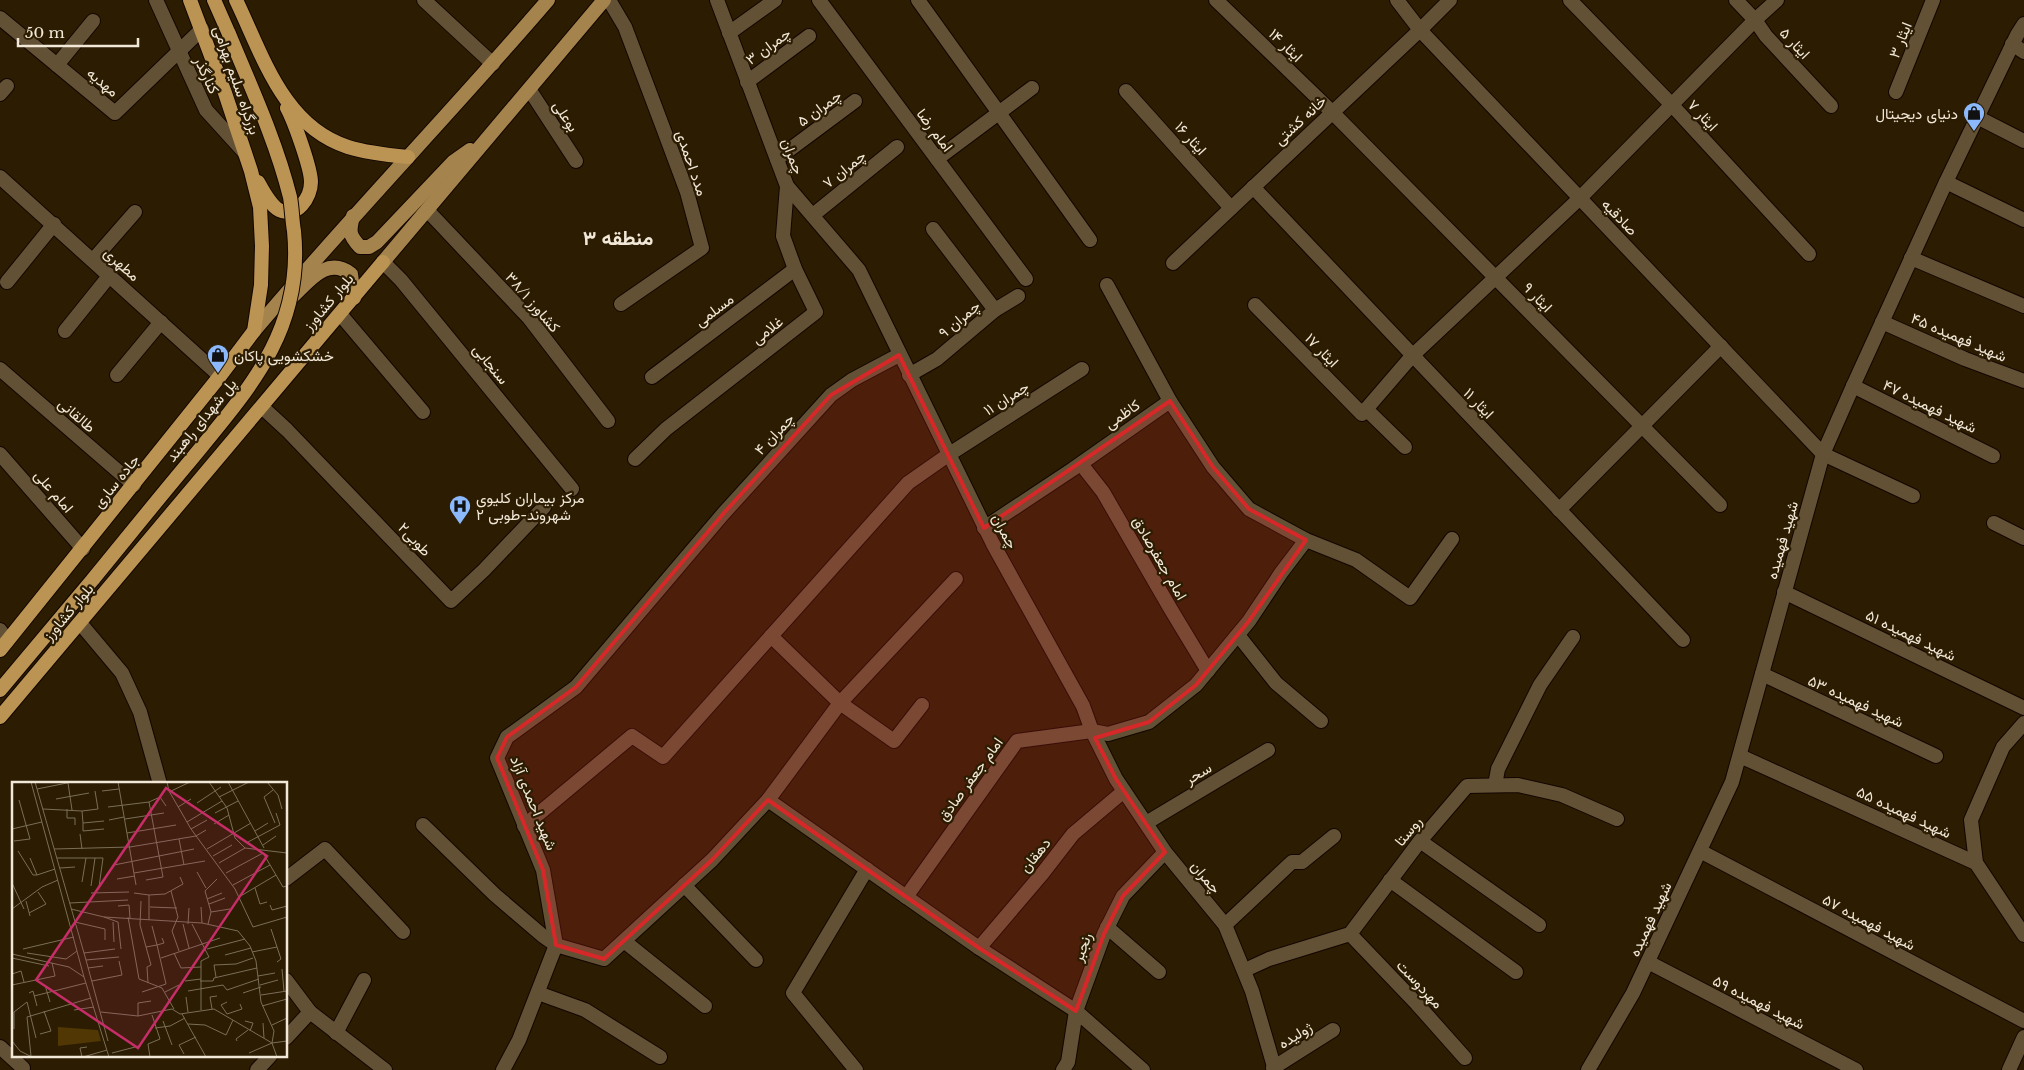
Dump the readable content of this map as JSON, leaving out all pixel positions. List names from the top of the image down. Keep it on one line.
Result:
{"streets":{"highway":["بزرگراه سلیم بهرامی","بلوار کشاورز","پل شهدای راهبند","جاده ساری"],"street":["ایثار ۳","ایثار ۵","ایثار ۱۴","چمران ۳","کنارگذر","مهدیه","چمران ۵","ایثار ۷","بوعلی","خانه کشتی","امام رضا","ایثار ۱۶","چمران","مدد احمدی","چمران ۷","صادقیه","مطهری","ایثار ۹","کشاورز ۳۸/۱","مسلمی","چمران ۹","غلامی","شهید فهمیده ۴۵","ایثار ۱۷","سنجابی","چمران ۱۱","ایثار ۱۱","شهید فهمیده ۴۷","کاظمی","طالقانی","چمران ۴","امام علی","طوبی۲","شهید فهمیده","امام جعفرصادق","شهید فهمیده ۵۱","شهید فهمیده ۵۳","سحر","امام جعفر صادق","شهید احمدی آزاد","شهید فهمیده ۵۵","روستا","دهقان","شهید فهمیده ۵۷","رنجبر","مهردوست","شهید فهمیده ۵۹","ژولیده"]},"crossings":[["ایثار ۱۴","خانه کشتی"],["ایثار ۱۴","ایثار ۹"],["چمران ۳","چمران"],["کنارگذر","بزرگراه سلیم بهرامی"],["کنارگذر","مهدیه"],["بزرگراه سلیم بهرامی","مهدیه"],["چمران ۵","چمران"],["بوعلی","بلوار کشاورز"],["خانه کشتی","ایثار ۱۶"],["خانه کشتی","صادقیه"],["خانه کشتی","ایثار ۹"],["خانه کشتی","ایثار ۱۱"],["چمران","چمران ۷"],["چمران","چمران ۹"],["چمران","غلامی"],["چمران","چمران ۱۱"],["چمران","کاظمی"],["چمران","چمران ۴"],["چمران","سحر"],["چمران","امام جعفر صادق"],["چمران","دهقان"],["چمران","رنجبر"],["چمران","ژولیده"],["صادقیه","شهید فهمیده"],["مطهری","جاده ساری"],["بلوار کشاورز","کشاورز ۳۸/۱"],["بلوار کشاورز","سنجابی"],["بلوار کشاورز","طوبی۲"],["مسلمی","غلامی"],["شهید فهمیده ۴۵","شهید فهمیده"],["چمران ۱۱","شهید احمدی آزاد"],["شهید فهمیده ۴۷","شهید فهمیده"],["کاظمی","امام جعفرصادق"],["طالقانی","جاده ساری"],["چمران ۴","شهید احمدی آزاد"],["جاده ساری","امام علی"],["شهید فهمیده","شهید فهمیده ۵۱"],["شهید فهمیده","شهید فهمیده ۵۳"],["شهید فهمیده","شهید فهمیده ۵۵"],["شهید فهمیده","شهید فهمیده ۵۷"],["شهید فهمیده","شهید فهمیده ۵۹"],["امام جعفرصادق","امام جعفر صادق"],["روستا","مهردوست"]],"districts":["منطقه ۳"],"places":{"shop":["دنیای دیجیتال","خشکشویی پاکان"],"hospital":["مرکز بیماران کلیوی شهروند-طوبی ۲"]},"scale_bar":"50 m"}
